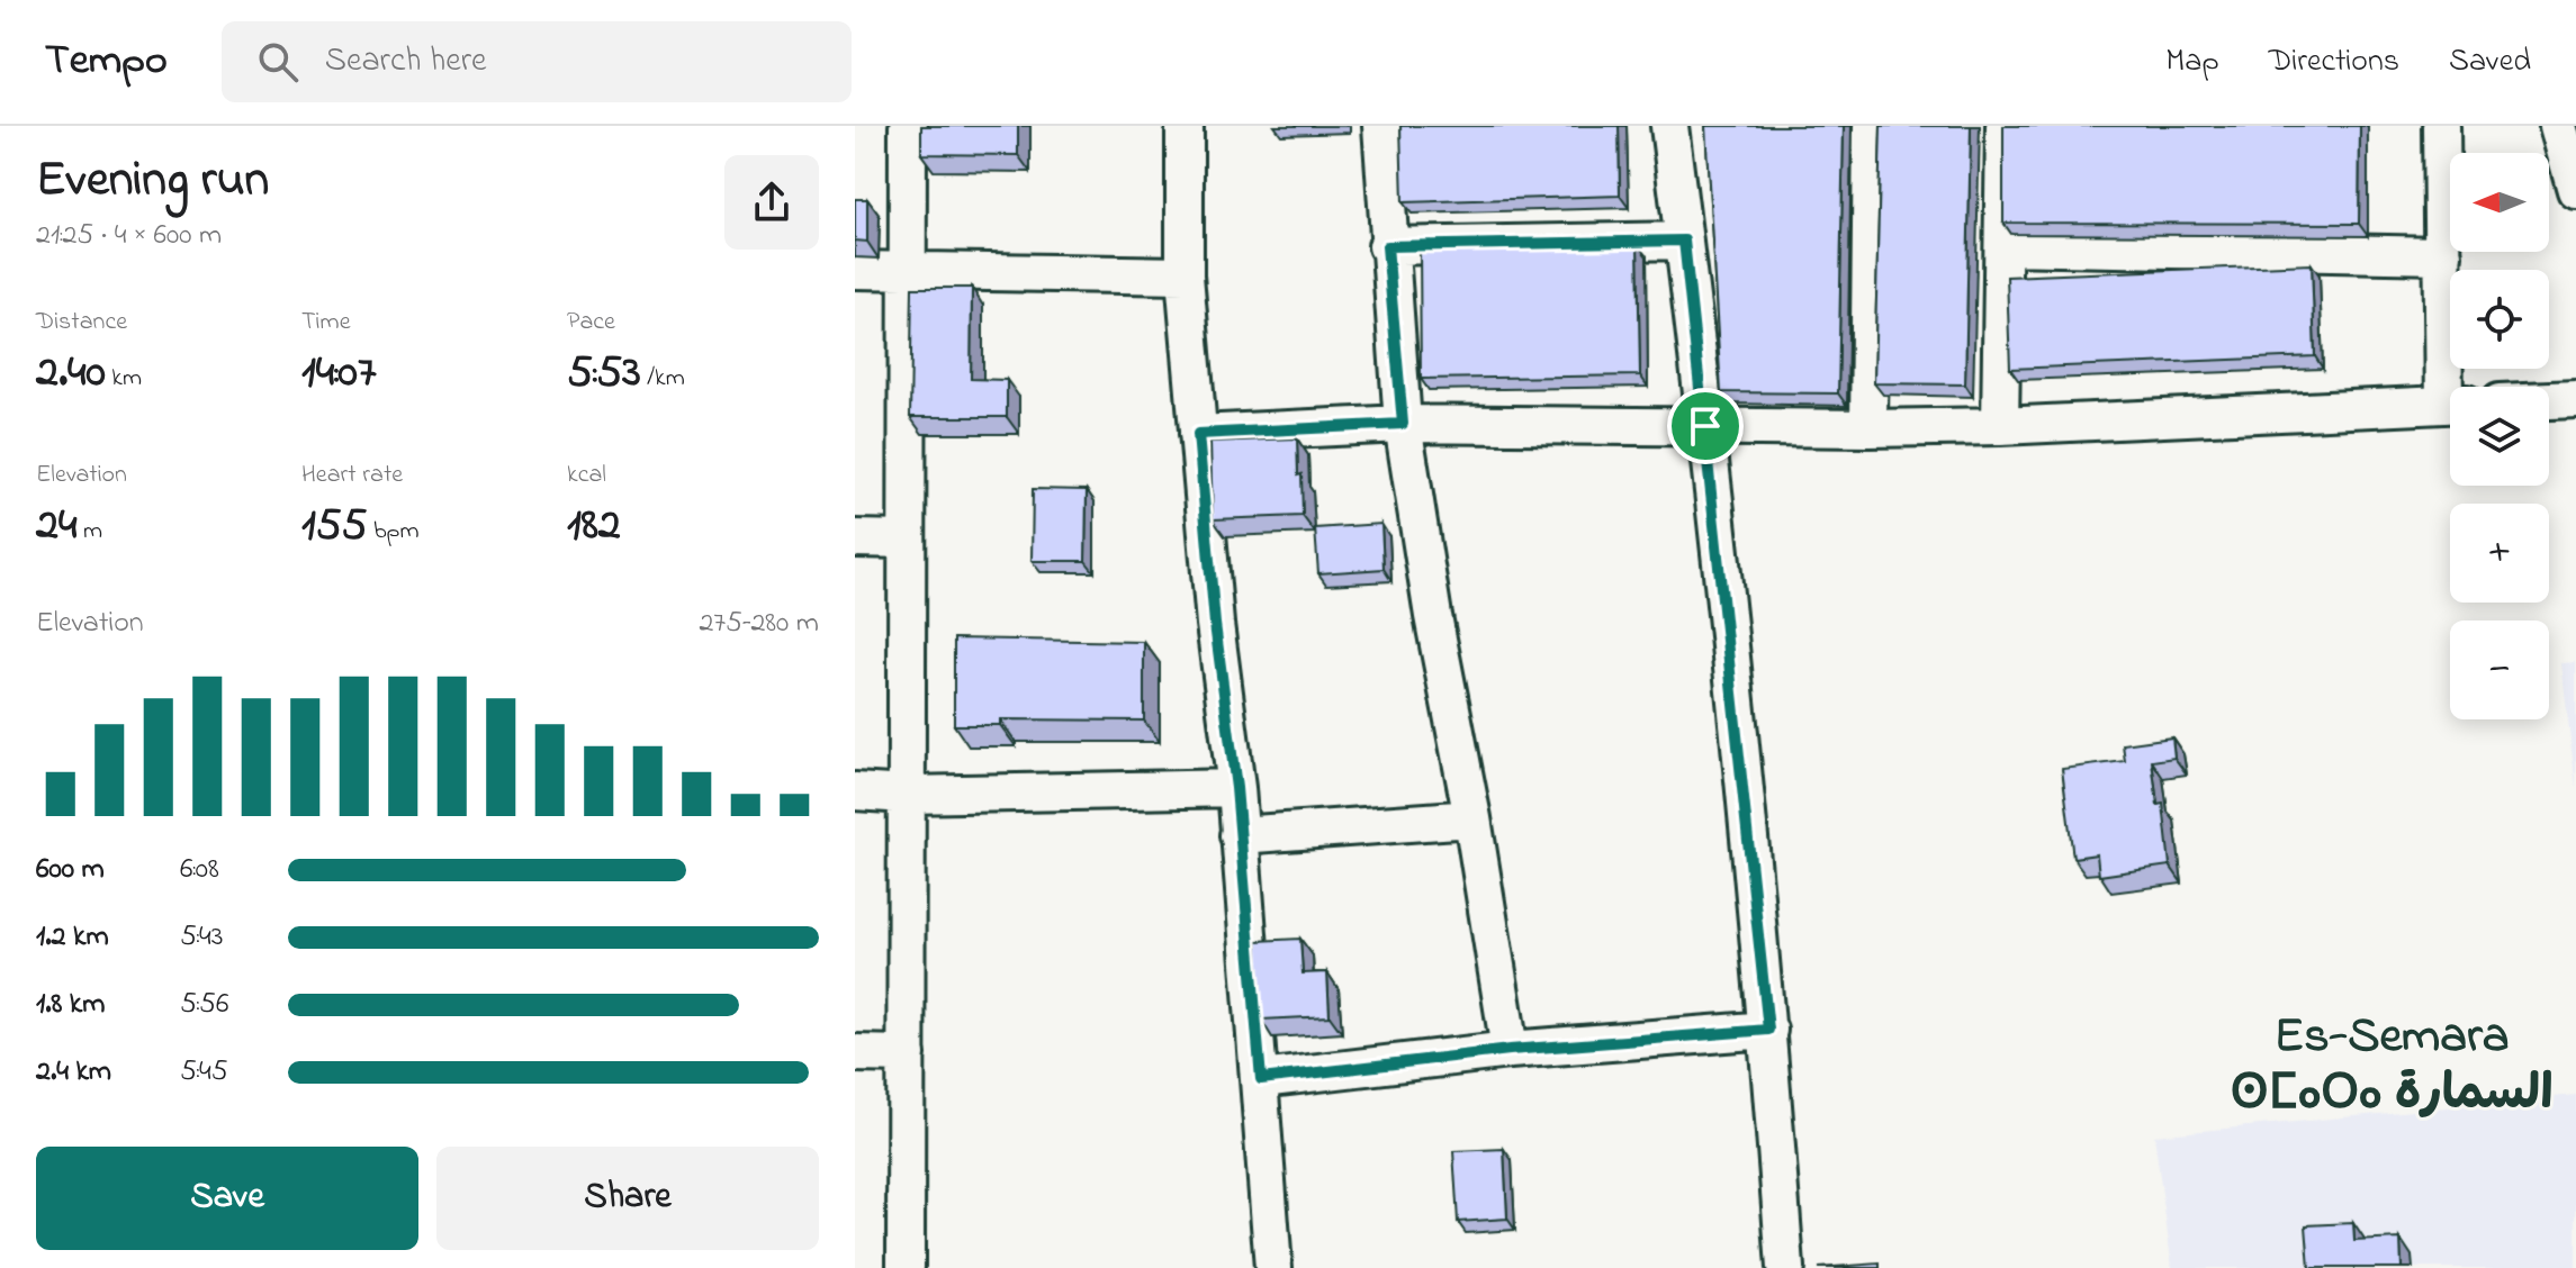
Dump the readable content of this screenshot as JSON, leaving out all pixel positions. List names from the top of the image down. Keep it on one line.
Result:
{"districts":["Es-Semara ⵙⵎⴰⵔⴰ السمارة"],"north":"left","page":{"header":"Tempo","search":"Search here","nav":["Map","Directions","Saved"],"heading":["Evening run","21:25 · 4 × 600 m"],"map_buttons":["+","−"],"stats":[["Distance","2.40 km"],["Time","14:07"],["Pace","5:53 /km"],["Elevation","24 m"],["Heart rate","155 bpm"],["kcal","182"]],"chart":["Elevation","275–280 m"],"list":[{"name":"600 m","note":"6:08"},{"name":"1.2 km","note":"5:43"},{"name":"1.8 km","note":"5:56"},{"name":"2.4 km","note":"5:45"}],"buttons":["Save","Share"]}}
